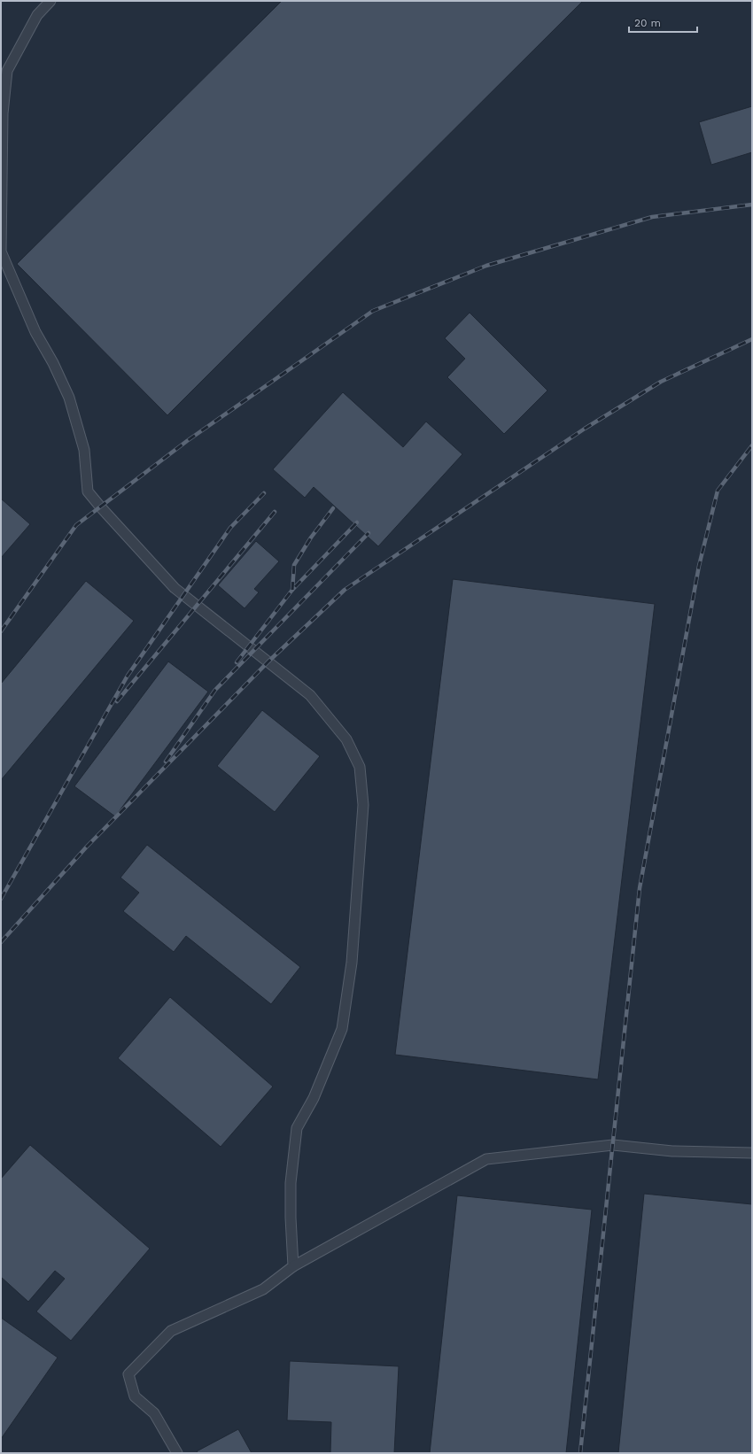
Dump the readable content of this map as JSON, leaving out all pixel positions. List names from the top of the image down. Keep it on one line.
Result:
{"scale_bar":"20 m"}
